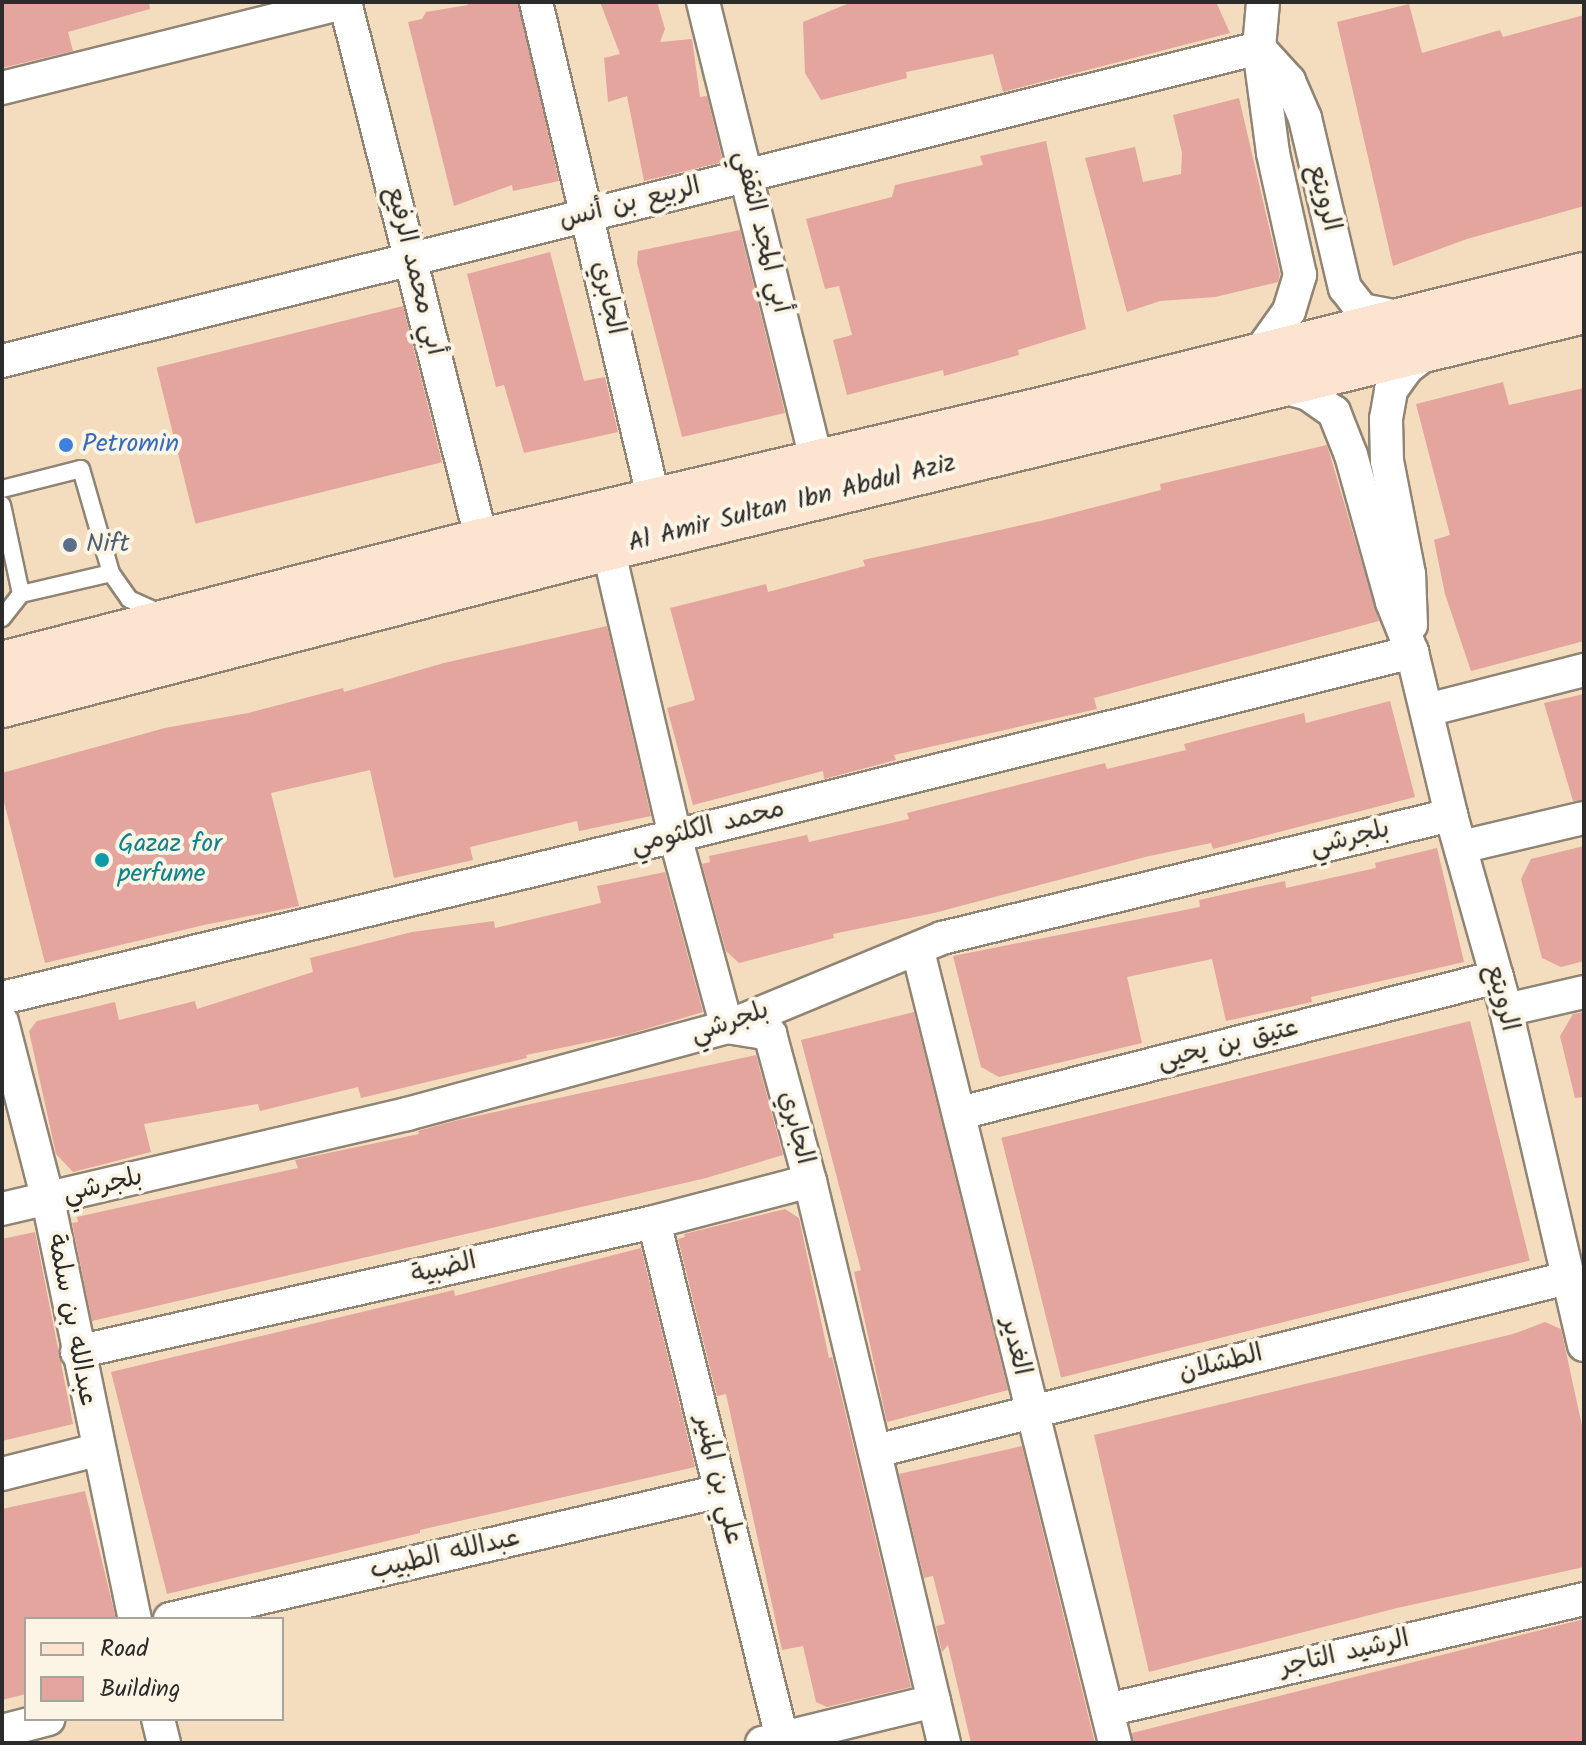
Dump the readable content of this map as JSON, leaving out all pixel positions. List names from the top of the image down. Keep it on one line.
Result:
{"streets":{"street":["الرويتع","الربيع بن أنس","أبي المجد الثقفي","أبي محمد الرفيع","الجابري","Al Amir Sultan Ibn Abdul Aziz","محمد الكلثومي","بلجرشي","عتيق بن يحيى","الضبية","عبدالله بن سلمة","الغدير","الطشلان","علي بن المنير","عبدالله الطبيب","الرشيد التاجر"]},"crossings":[["الرويتع","الربيع بن أنس"],["الرويتع","Al Amir Sultan Ibn Abdul Aziz"],["الرويتع","محمد الكلثومي"],["الرويتع","بلجرشي"],["الرويتع","عتيق بن يحيى"],["الرويتع","الطشلان"],["الربيع بن أنس","أبي المجد الثقفي"],["الربيع بن أنس","أبي محمد الرفيع"],["الربيع بن أنس","الجابري"],["أبي المجد الثقفي","Al Amir Sultan Ibn Abdul Aziz"],["أبي محمد الرفيع","Al Amir Sultan Ibn Abdul Aziz"],["الجابري","Al Amir Sultan Ibn Abdul Aziz"],["الجابري","بلجرشي"],["الجابري","الضبية"],["الجابري","الطشلان"],["بلجرشي","عبدالله بن سلمة"],["بلجرشي","الغدير"],["عتيق بن يحيى","الغدير"],["الضبية","عبدالله بن سلمة"],["الضبية","علي بن المنير"],["الغدير","الطشلان"],["الغدير","الرشيد التاجر"],["علي بن المنير","عبدالله الطبيب"]],"places":["Petromin","Nift","Gazaz for perfume"],"legend":["Road","Building"]}
